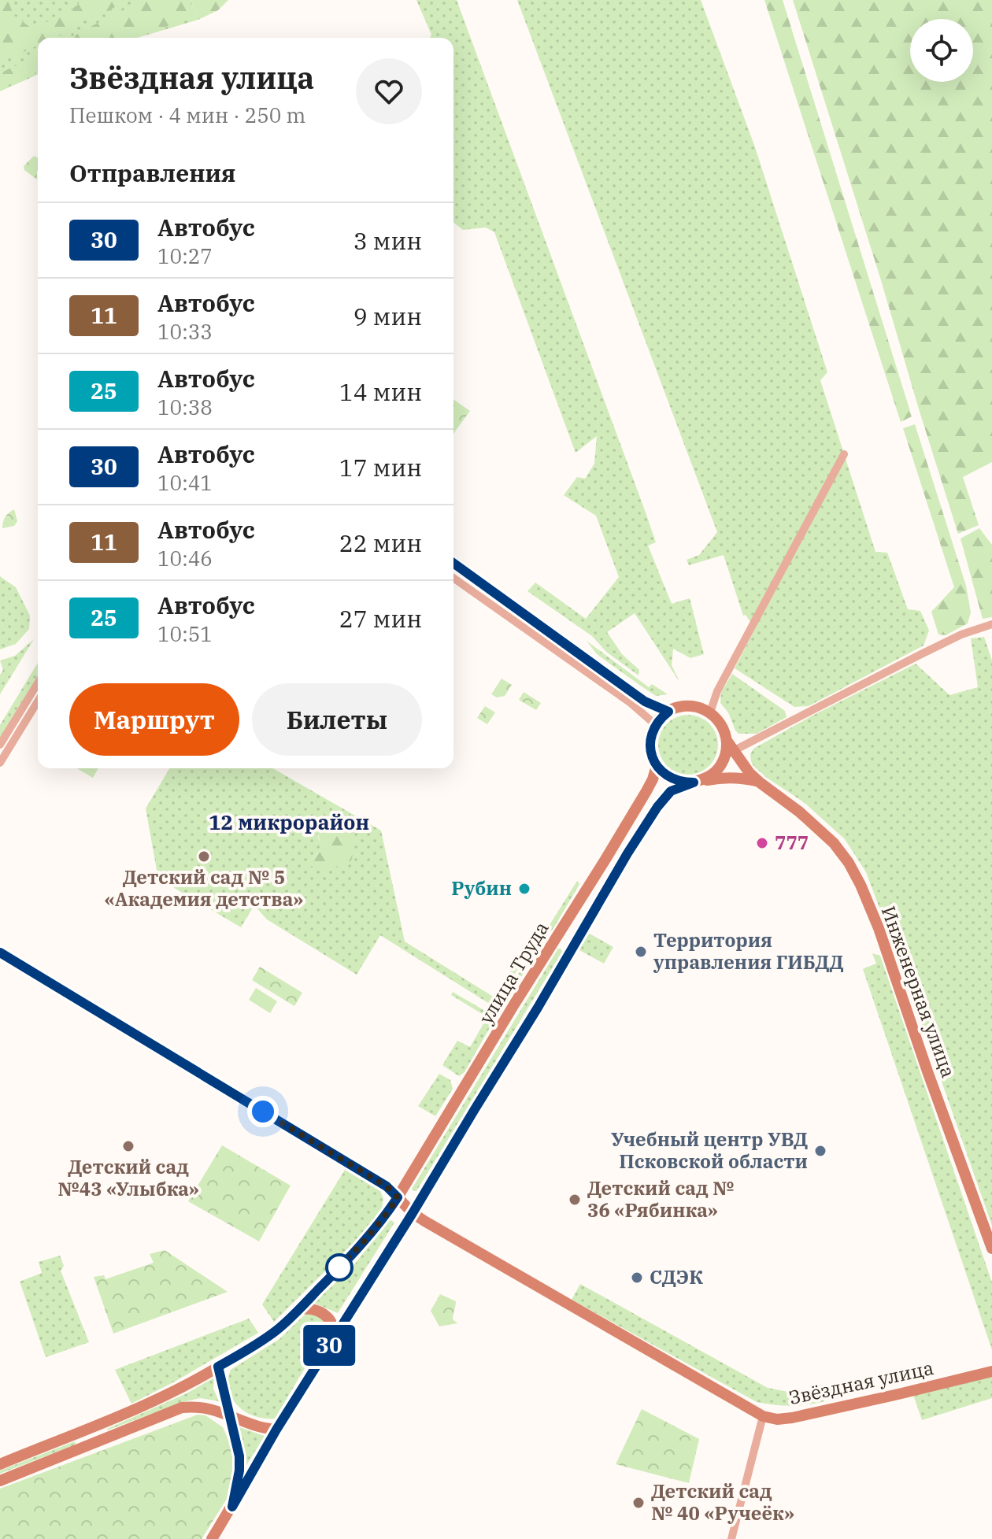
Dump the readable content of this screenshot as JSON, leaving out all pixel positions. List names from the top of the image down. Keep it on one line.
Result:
{"streets":{"main road":["улица Труда","Инженерная улица","Звёздная улица"]},"crossings":[["улица Труда","Инженерная улица"],["улица Труда","Звёздная улица"]],"districts":["12 микрорайон"],"places":["777","Детский сад № 5 «Академия детства»","Рубин","Территория управления ГИБДД","Детский сад №43 «Улыбка»","Учебный центр УВД Псковской области","Детский сад № 36 «Рябинка»","СДЭК","Детский сад № 40 «Ручеёк»"],"lines":["bus line 30"],"page":{"on_map":"30","heading":[["Звёздная улица","Пешком · 4 мин · 250 m"],"Отправления"],"list":[{"mark":"30","name":"Автобус","note":"10:27","value":"3 мин"},{"mark":"11","name":"Автобус","note":"10:33","value":"9 мин"},{"mark":"25","name":"Автобус","note":"10:38","value":"14 мин"},{"mark":"30","name":"Автобус","note":"10:41","value":"17 мин"},{"mark":"11","name":"Автобус","note":"10:46","value":"22 мин"},{"mark":"25","name":"Автобус","note":"10:51","value":"27 мин"}],"buttons":["Маршрут","Билеты"]}}
